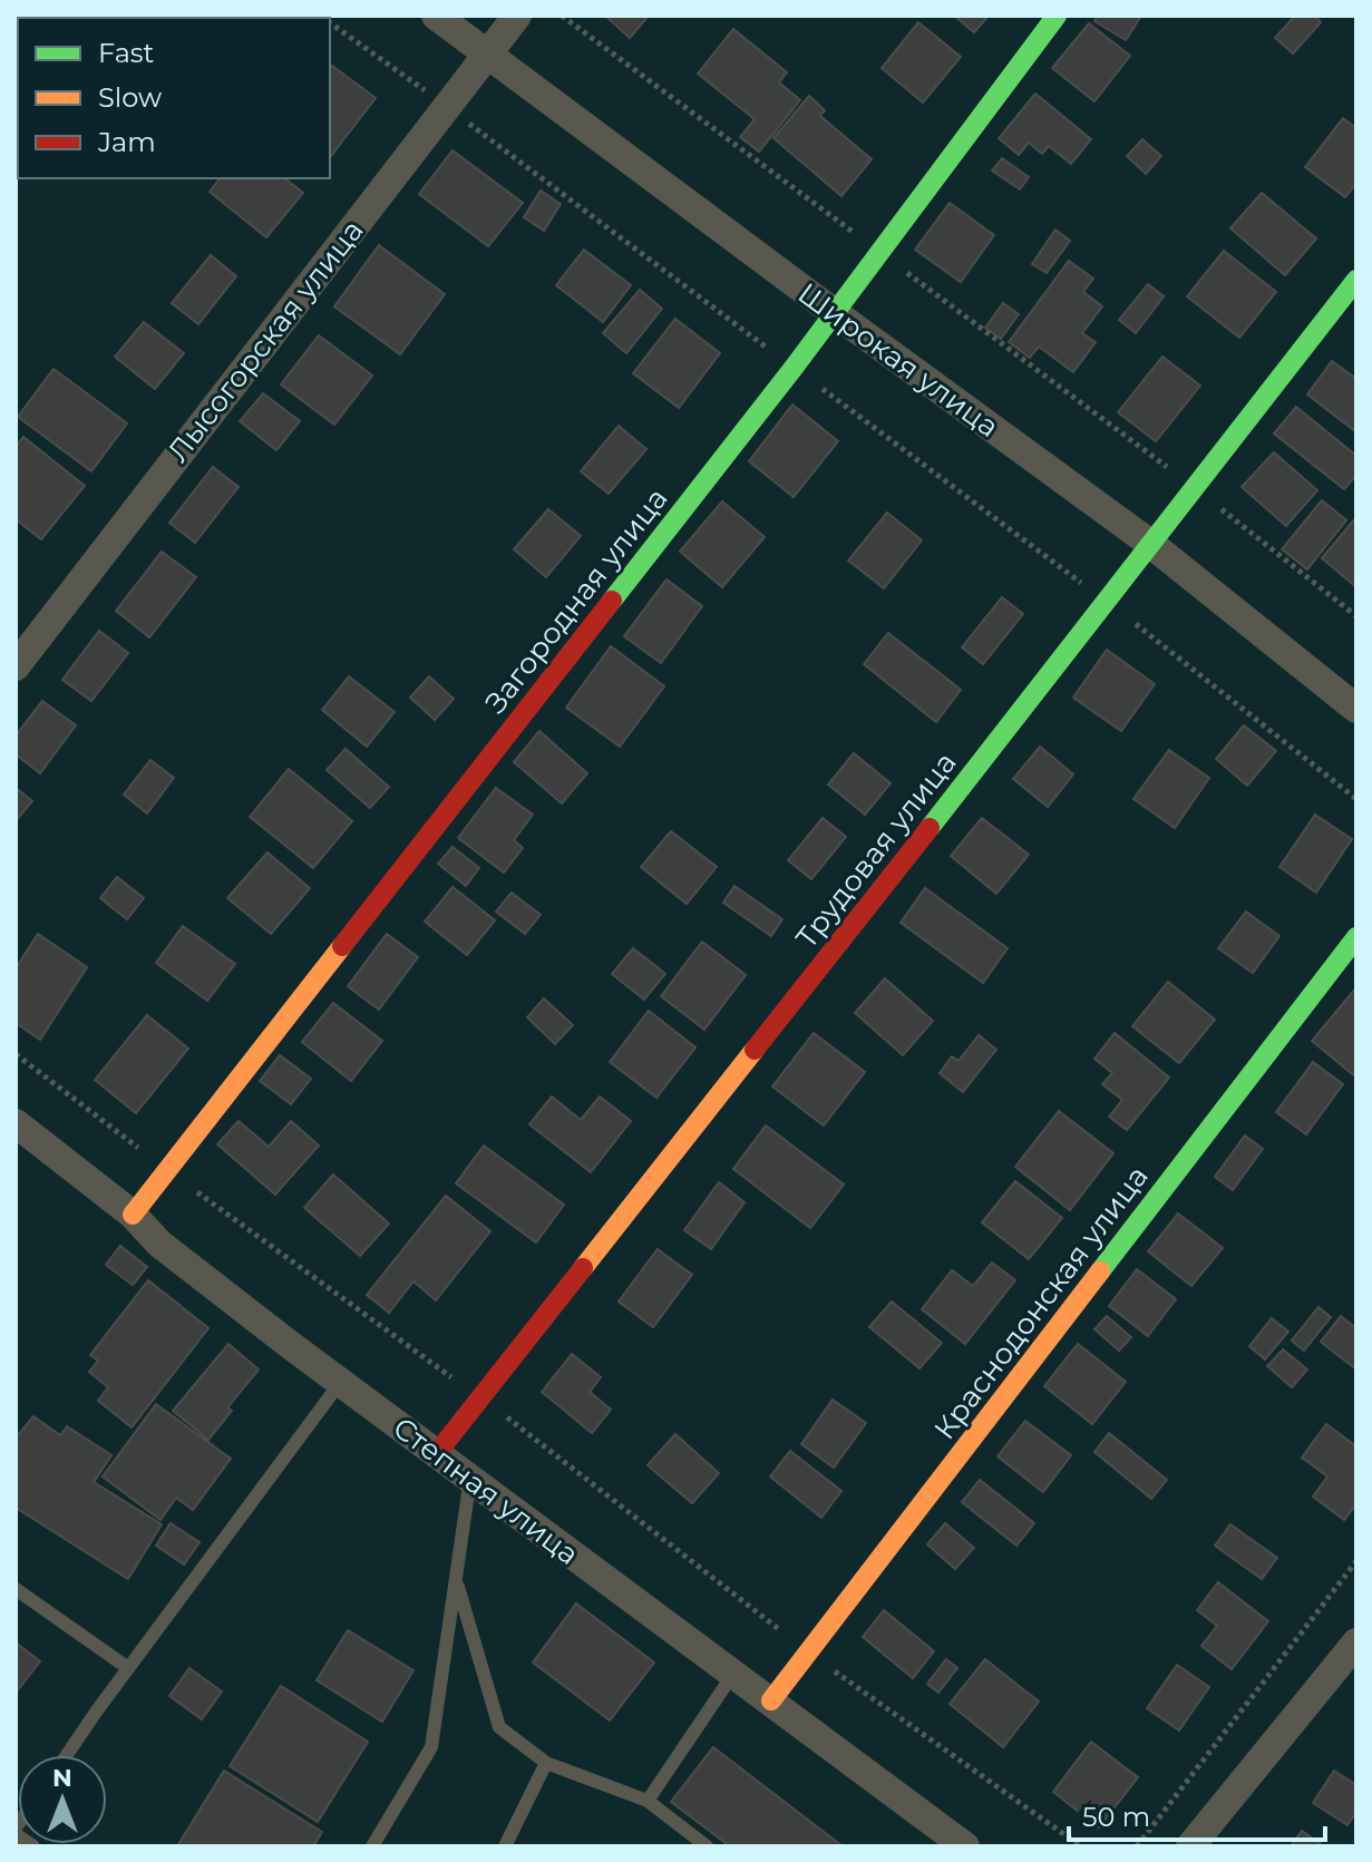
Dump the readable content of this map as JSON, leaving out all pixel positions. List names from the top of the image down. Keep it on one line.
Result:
{"streets":{"street":["Лысогорская улица","Широкая улица","Загородная улица","Трудовая улица","Краснодонская улица","Степная улица"]},"crossings":[["Лысогорская улица","Широкая улица"],["Широкая улица","Загородная улица"],["Широкая улица","Трудовая улица"],["Загородная улица","Степная улица"],["Трудовая улица","Степная улица"],["Краснодонская улица","Степная улица"]],"legend":["Fast","Slow","Jam"],"scale_bar":"50 m","north":"top"}
